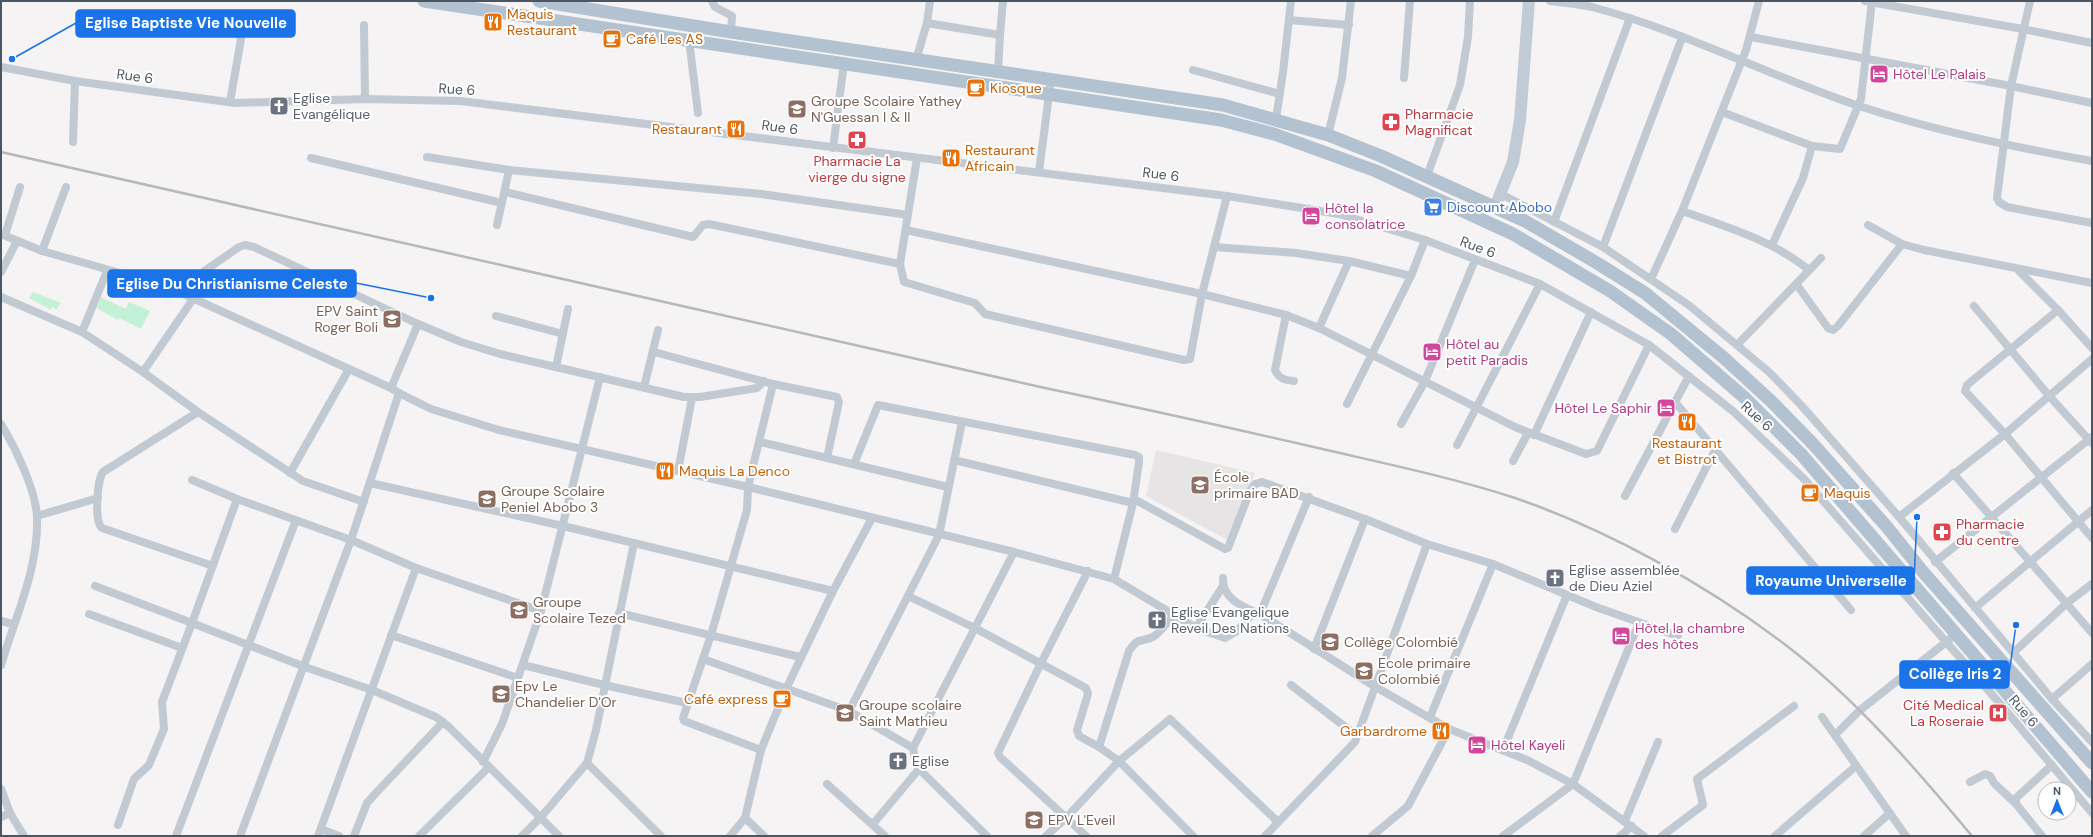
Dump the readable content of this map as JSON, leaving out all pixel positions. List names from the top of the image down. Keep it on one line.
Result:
{"streets":{"street":["Rue 6"]},"places":{"restaurant":["Maquis Restaurant","Restaurant","Restaurant Africain","Restaurant et Bistrot","Maquis La Denco","Garbardrome"],"cafe":["Café Les AS","Kiosque","Maquis","Café express"],"other":["Eglise Baptiste Vie Nouvelle","Eglise Du Christianisme Celeste","Royaume Universelle","Collège Iris 2"],"hotel":["Hôtel Le Palais","Hôtel la consolatrice","Hôtel au petit Paradis","Hôtel Le Saphir","Hôtel la chambre des hôtes","Hôtel Kayeli"],"church":["Eglise Evangélique","Eglise assemblée de Dieu Aziel","Eglise Evangelique Reveil Des Nations","Eglise"],"school or university":["Groupe Scolaire Yathey N'Guessan I & II","EPV Saint Roger Boli","École primaire BAD","Groupe Scolaire Peniel Abobo 3","Groupe Scolaire Tezed","Collège Colombié","Ecole primaire Colombié","Epv Le Chandelier D'Or","Groupe scolaire Saint Mathieu","EPV L'Eveil"],"pharmacy":["Pharmacie Magnificat","Pharmacie La vierge du signe","Pharmacie du centre"],"supermarket":["Discount Abobo"],"hospital":["Cité Medical La Roseraie"]},"north":"top"}
